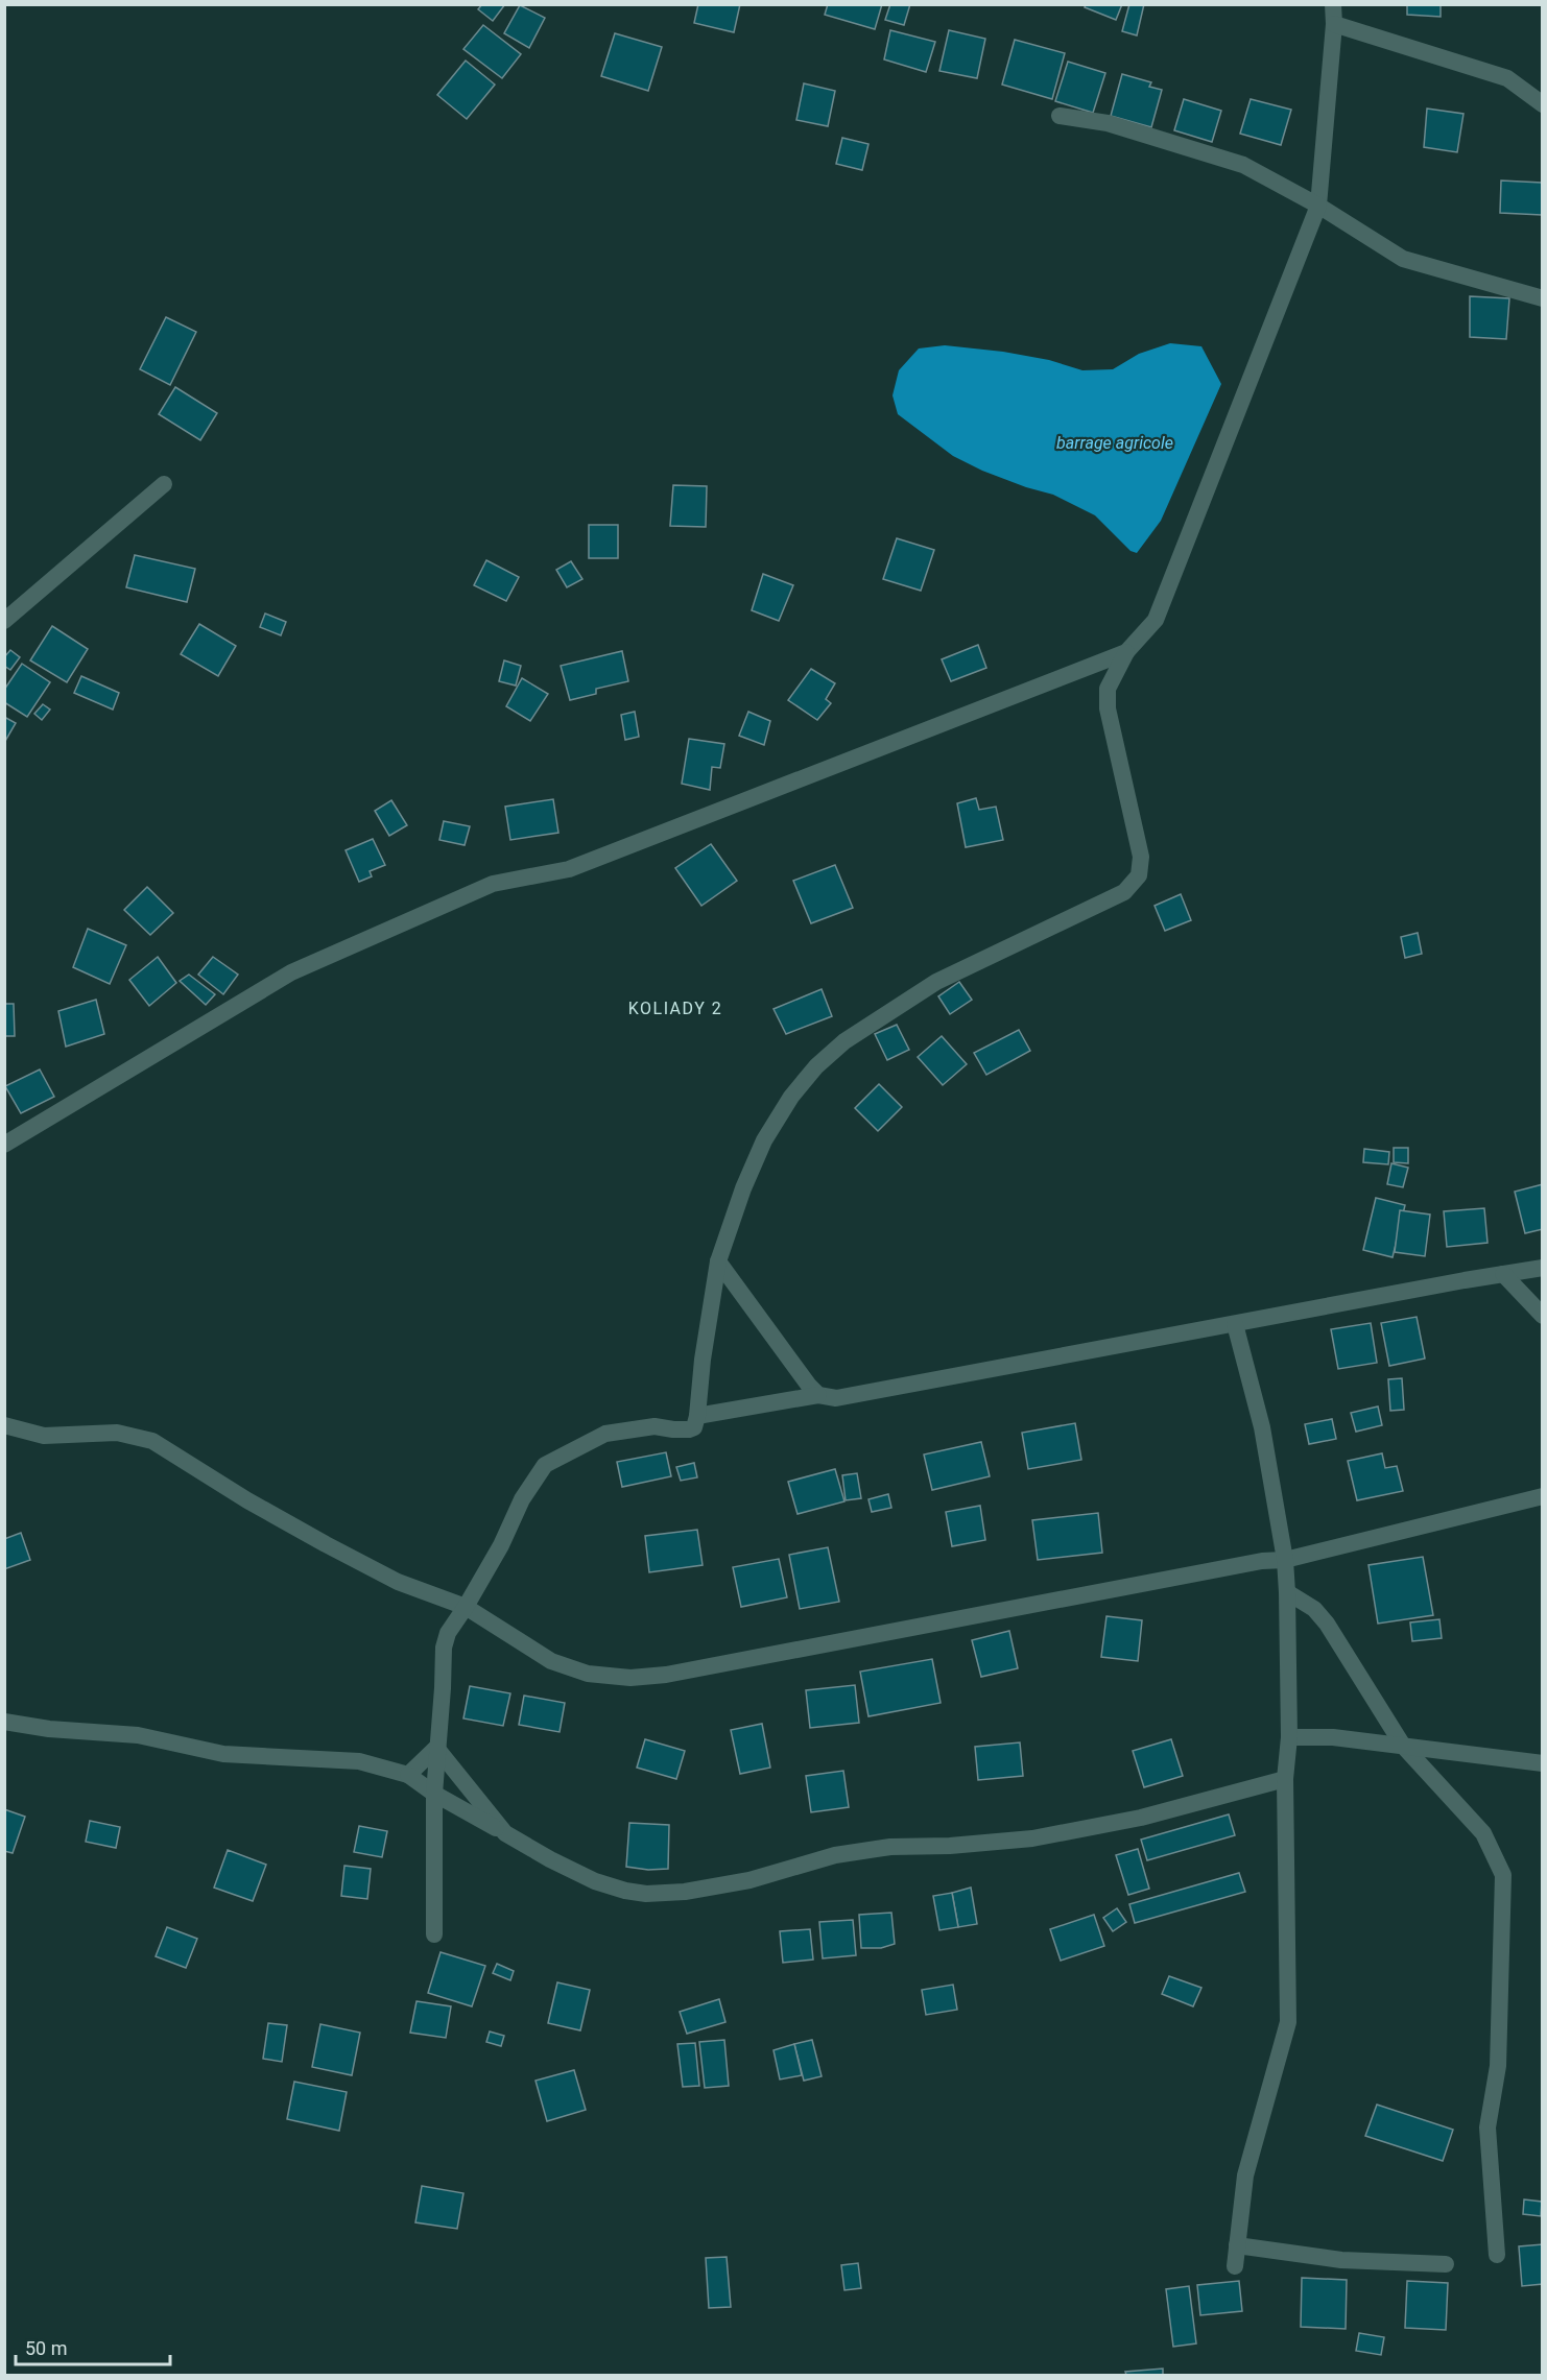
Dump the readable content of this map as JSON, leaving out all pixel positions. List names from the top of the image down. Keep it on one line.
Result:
{"districts":["KOLIADY 2"],"water":["barrage agricole"],"scale_bar":"50 m"}
